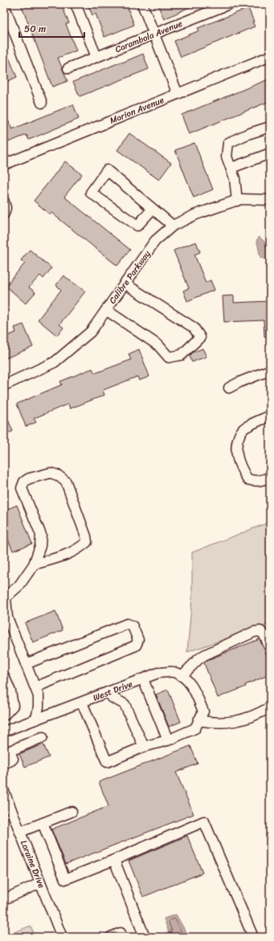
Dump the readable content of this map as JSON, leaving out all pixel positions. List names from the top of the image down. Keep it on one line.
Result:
{"streets":{"street":["Carambola Avenue","Marion Avenue","Calibre Parkway","West Drive","Loraine Drive"]},"scale_bar":"50 m"}
